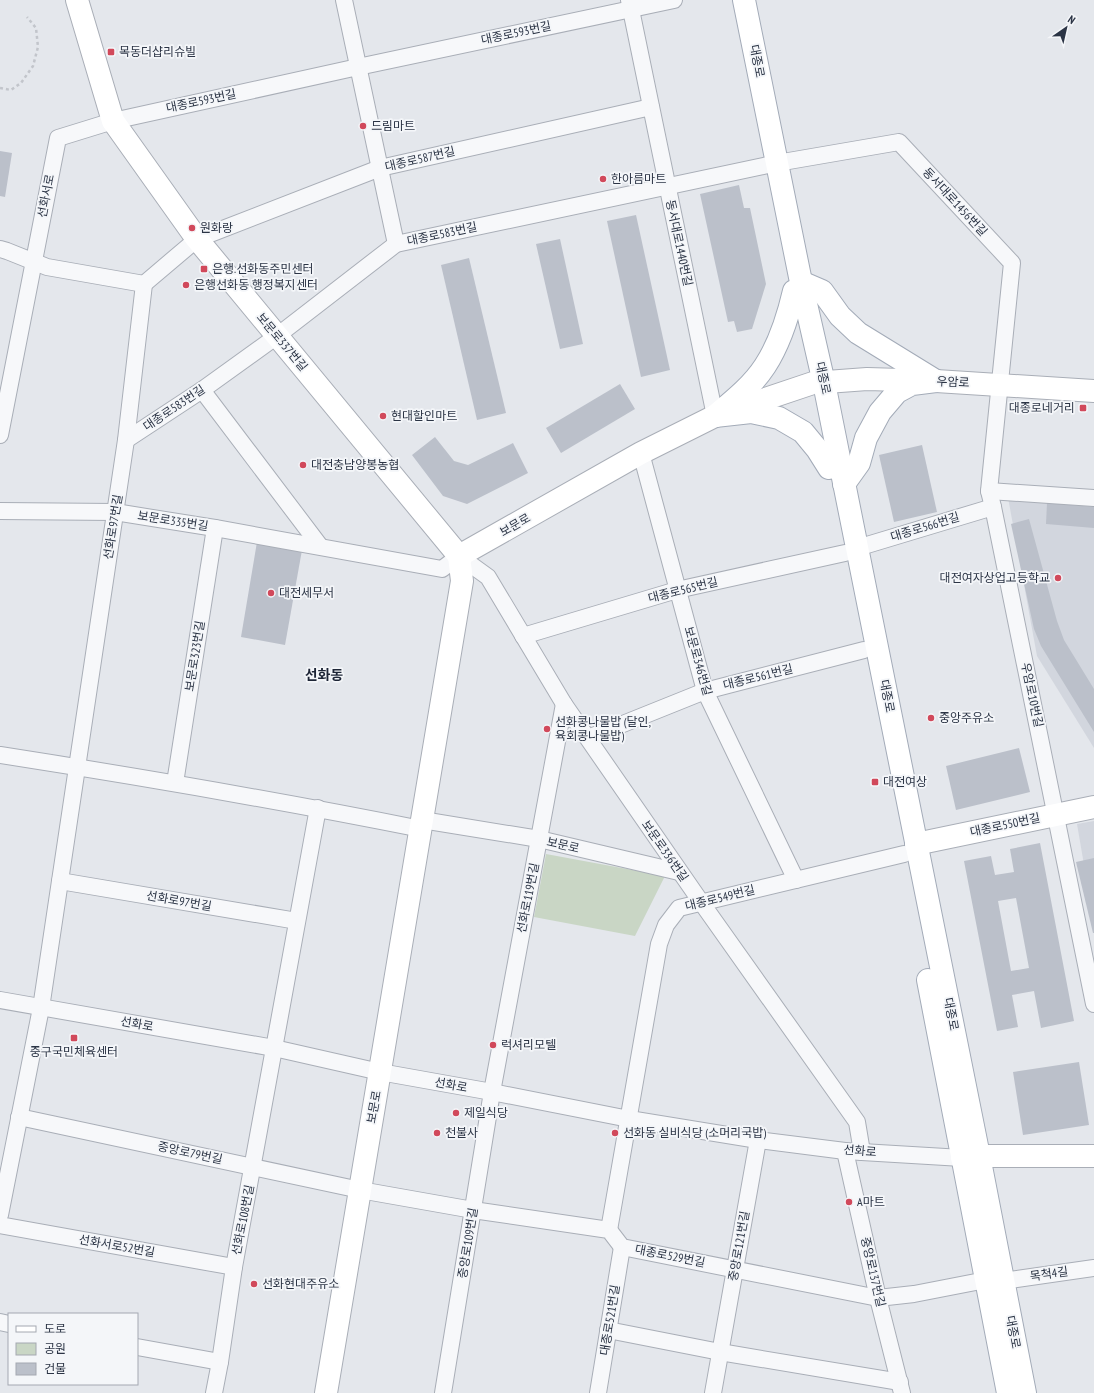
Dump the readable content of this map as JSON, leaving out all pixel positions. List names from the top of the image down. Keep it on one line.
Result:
{"streets":{"main road":["대종로","보문로337번길","우암로","보문로","대종로550번길","선화로"],"street":["대종로593번길","대종로587번길","선화서로","동서대로1456번길","대종로583번길","동서대로1440번길","보문로335번길","선화로97번길","대종로566번길","대종로565번길","보문로323번길","보문로346번길","대종로561번길","우암로10번길","보문로336번길","선화로119번길","대종로549번길","중앙로79번길","선화로108번길","중앙로109번길","선화서로52번길","중앙로121번길","대종로529번길","중앙로137번길","목척4길","대종로521번길"]},"crossings":[["대종로593번길","선화서로"],["대종로593번길","동서대로1440번길"],["대종로593번길","보문로337번길"],["대종로","동서대로1456번길"],["대종로","대종로583번길"],["대종로","우암로"],["대종로","보문로"],["대종로","대종로566번길"],["대종로","대종로565번길"],["대종로","대종로561번길"],["대종로","대종로550번길"],["대종로","대종로549번길"],["대종로","선화로"],["대종로","대종로529번길"],["대종로","목척4길"],["대종로587번길","동서대로1440번길"],["대종로587번길","보문로337번길"],["대종로587번길","선화로97번길"],["선화서로","보문로337번길"],["동서대로1456번길","대종로583번길"],["동서대로1456번길","우암로"],["동서대로1456번길","우암로10번길"],["대종로583번길","동서대로1440번길"],["대종로583번길","보문로337번길"],["대종로583번길","선화로97번길"],["동서대로1440번길","보문로"],["보문로337번길","보문로335번길"],["보문로337번길","보문로"],["보문로337번길","보문로336번길"],["우암로","보문로"],["우암로","우암로10번길"],["보문로335번길","보문로"],["보문로335번길","선화로97번길"],["보문로335번길","보문로323번길"],["보문로335번길","보문로336번길"],["보문로","보문로346번길"],["보문로","보문로336번길"],["보문로","선화로119번길"],["보문로","선화로"],["보문로","중앙로79번길"],["선화로97번길","선화로"],["대종로566번길","대종로565번길"],["대종로566번길","우암로10번길"],["대종로565번길","보문로346번길"],["대종로565번길","보문로336번길"],["보문로346번길","대종로561번길"],["보문로346번길","대종로549번길"],["대종로561번길","보문로336번길"],["우암로10번길","대종로550번길"],["대종로550번길","대종로549번길"],["보문로336번길","선화로119번길"],["보문로336번길","대종로549번길"],["보문로336번길","선화로"],["선화로119번길","선화로"],["선화로119번길","중앙로109번길"],["대종로549번길","선화로"],["선화로","선화로108번길"],["선화로","중앙로109번길"],["선화로","중앙로121번길"],["선화로","중앙로137번길"],["중앙로79번길","선화로108번길"],["선화로108번길","선화서로52번길"],["중앙로121번길","대종로529번길"],["대종로529번길","중앙로137번길"],["대종로529번길","목척4길"],["대종로529번길","대종로521번길"]],"districts":["선화동"],"places":{"transit":["목동더샵리슈빌","은행.선화동주민센터","대종로네거리","대전여상","중구국민체육센터"],"other":["드림마트","한아름마트","원화랑","은행선화동 행정복지센터","현대할인마트","대전충남양봉농협","대전여자상업고등학교","대전세무서","중앙주유소","선화콩나물밥 (달인, 육회콩나물밥)","럭셔리모텔","제일식당","천불사","선화동 실비식당 (소머리국밥)","A마트","선화현대주유소"]},"legend":["도로","공원","건물"],"north":"top right"}
